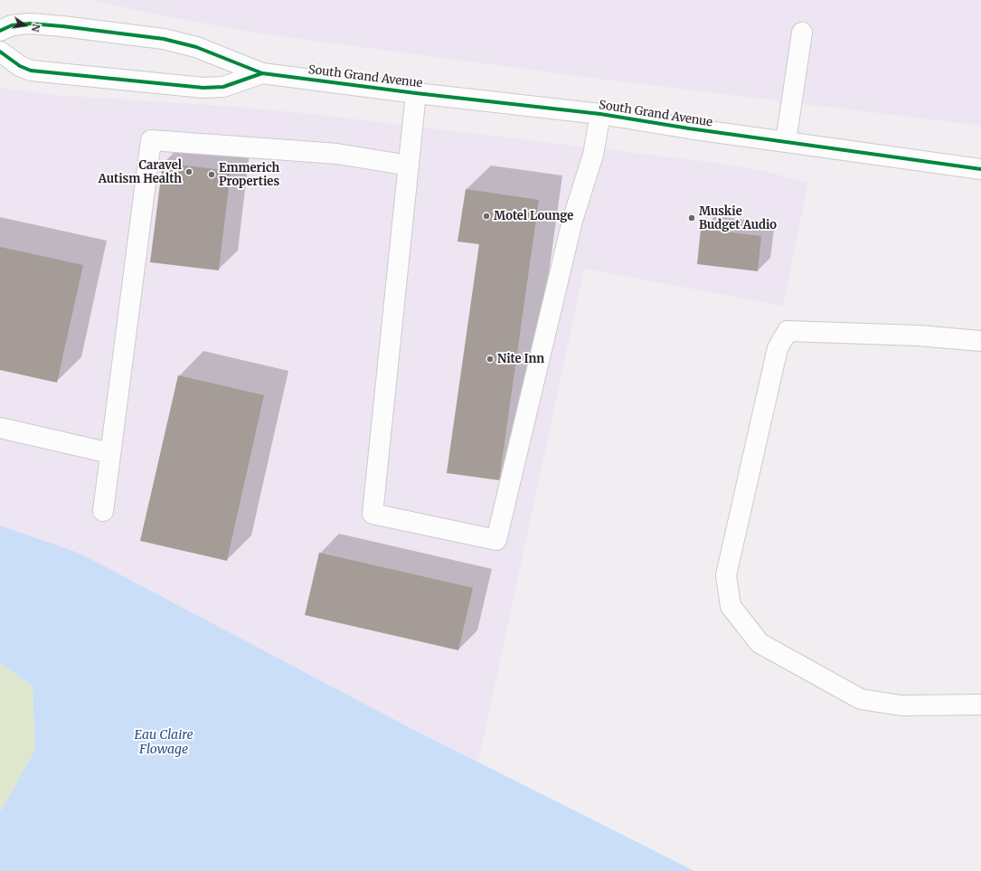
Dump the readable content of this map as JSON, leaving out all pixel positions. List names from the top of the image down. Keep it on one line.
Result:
{"streets":{"main road":["South Grand Avenue"]},"water":["Eau Claire Flowage"],"places":["Caravel Autism Health","Emmerich Properties","Motel Lounge","Muskie Budget Audio","Nite Inn"],"north":"right"}
